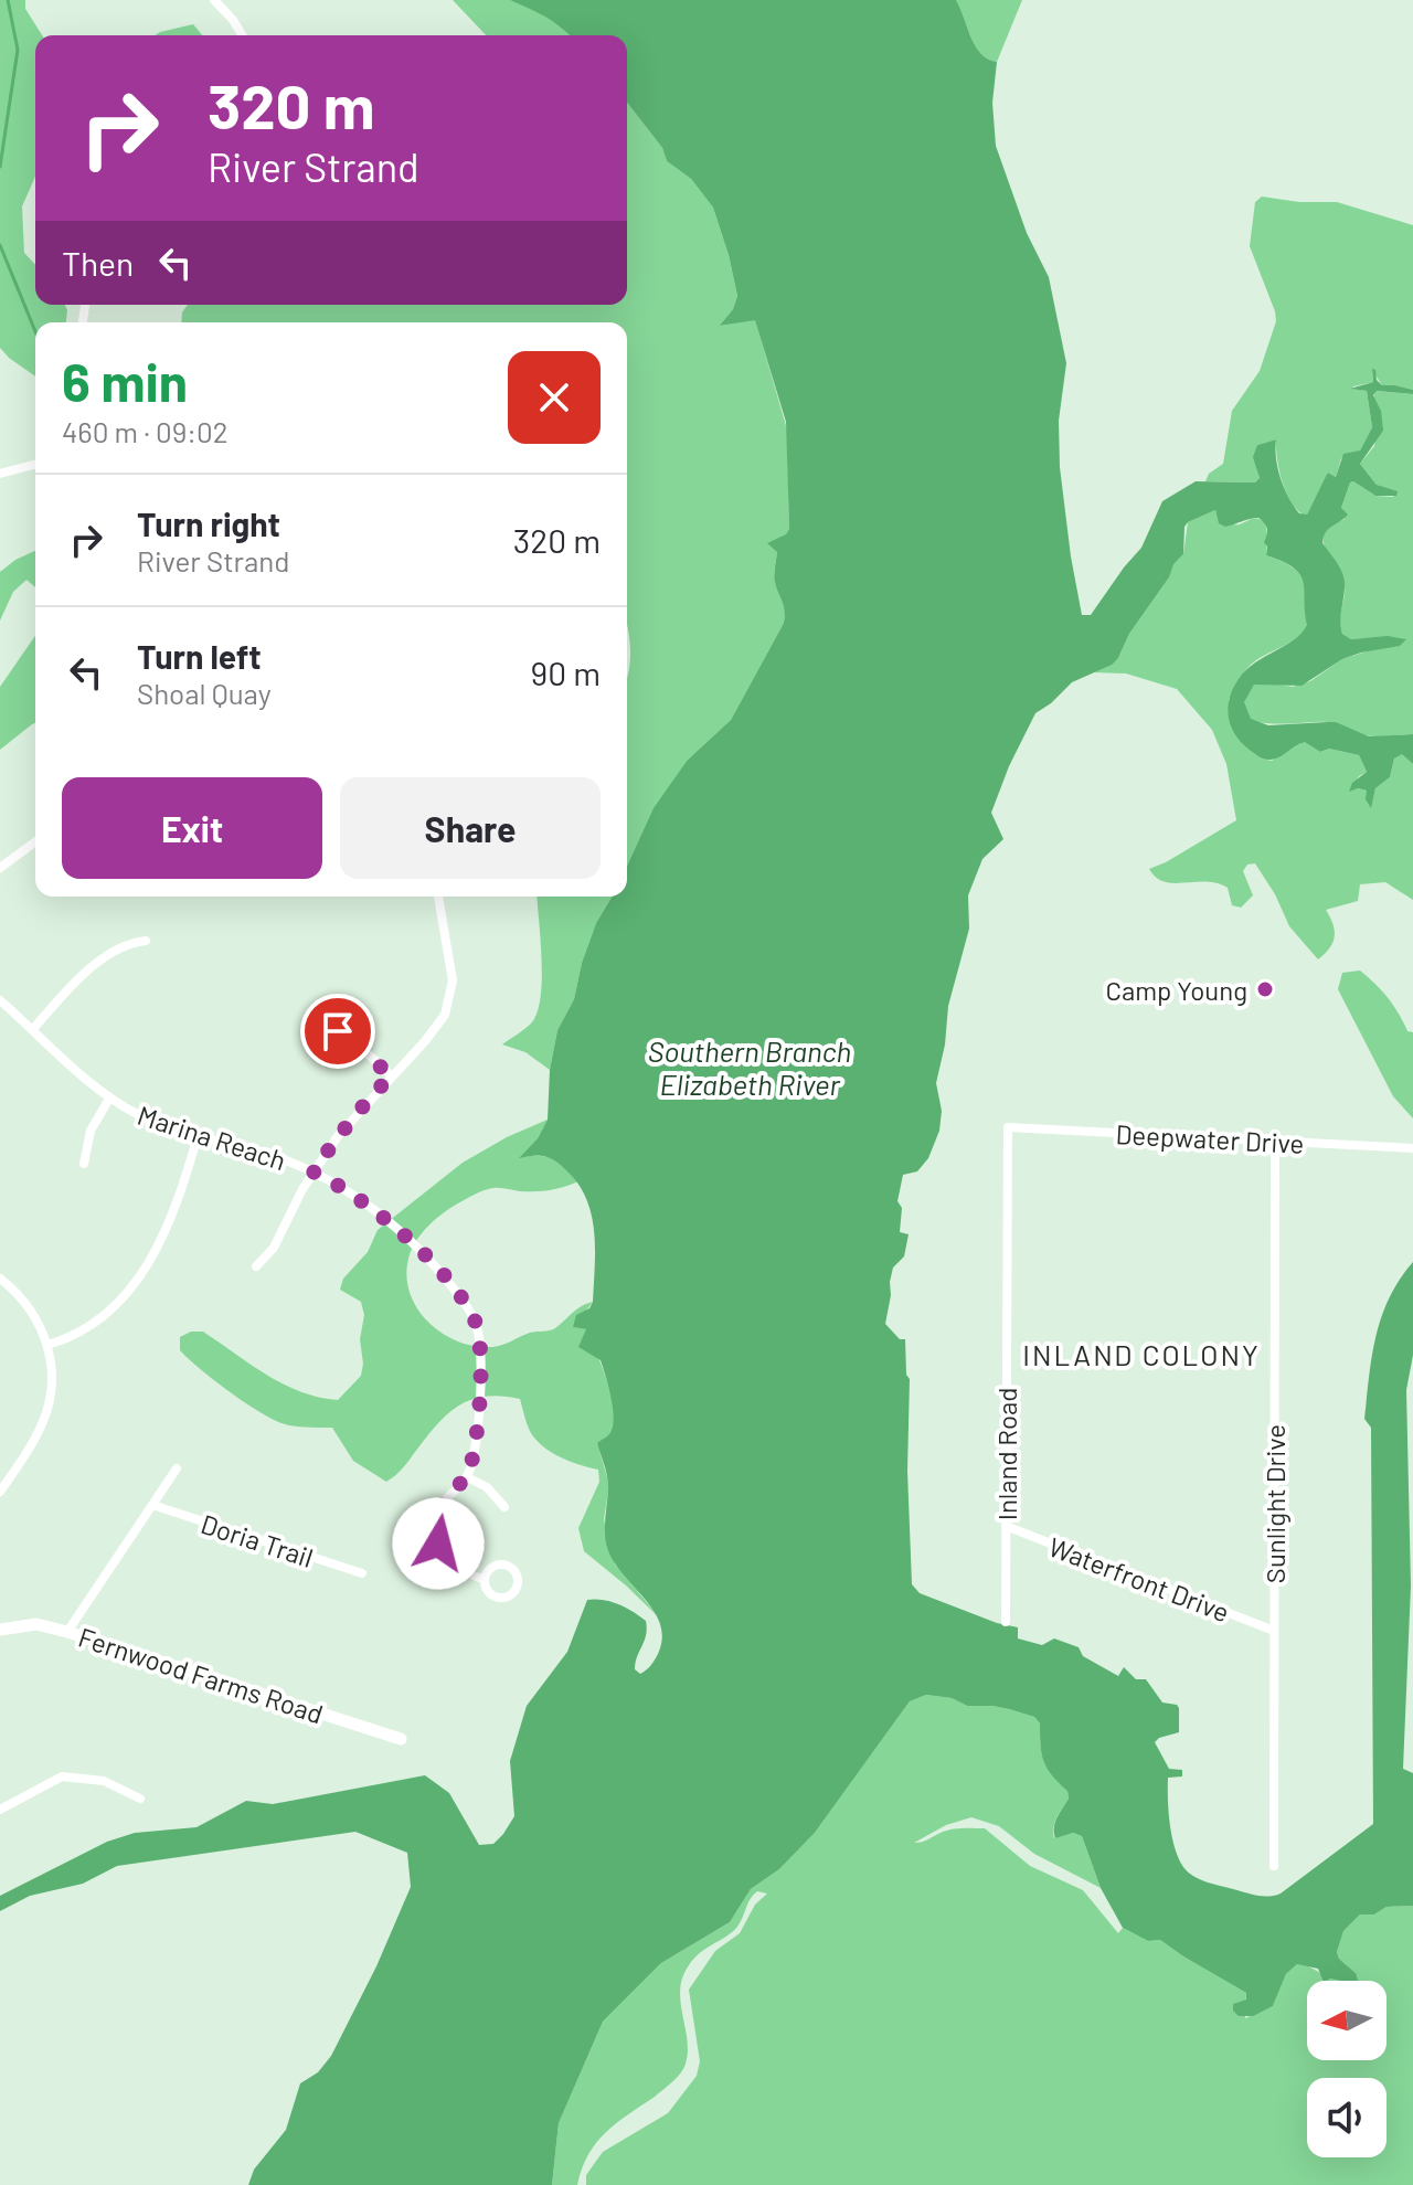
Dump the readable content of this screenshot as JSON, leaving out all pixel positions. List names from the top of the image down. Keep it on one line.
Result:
{"streets":{"street":["Marina Reach","Deepwater Drive","Inland Road","Sunlight Drive","Doria Trail","Waterfront Drive","Fernwood Farms Road"]},"crossings":[["Deepwater Drive","Inland Road"],["Deepwater Drive","Sunlight Drive"],["Inland Road","Waterfront Drive"],["Sunlight Drive","Waterfront Drive"]],"districts":["INLAND COLONY"],"water":["Southern Branch Elizabeth River"],"places":["Camp Young"],"north":"left","page":{"turn":["320 m","River Strand"],"then":"Then","heading":["6 min","460 m · 09:02"],"list":[{"name":"Turn right","note":"River Strand","value":"320 m"},{"name":"Turn left","note":"Shoal Quay","value":"90 m"}],"buttons":["Exit","Share"]}}
